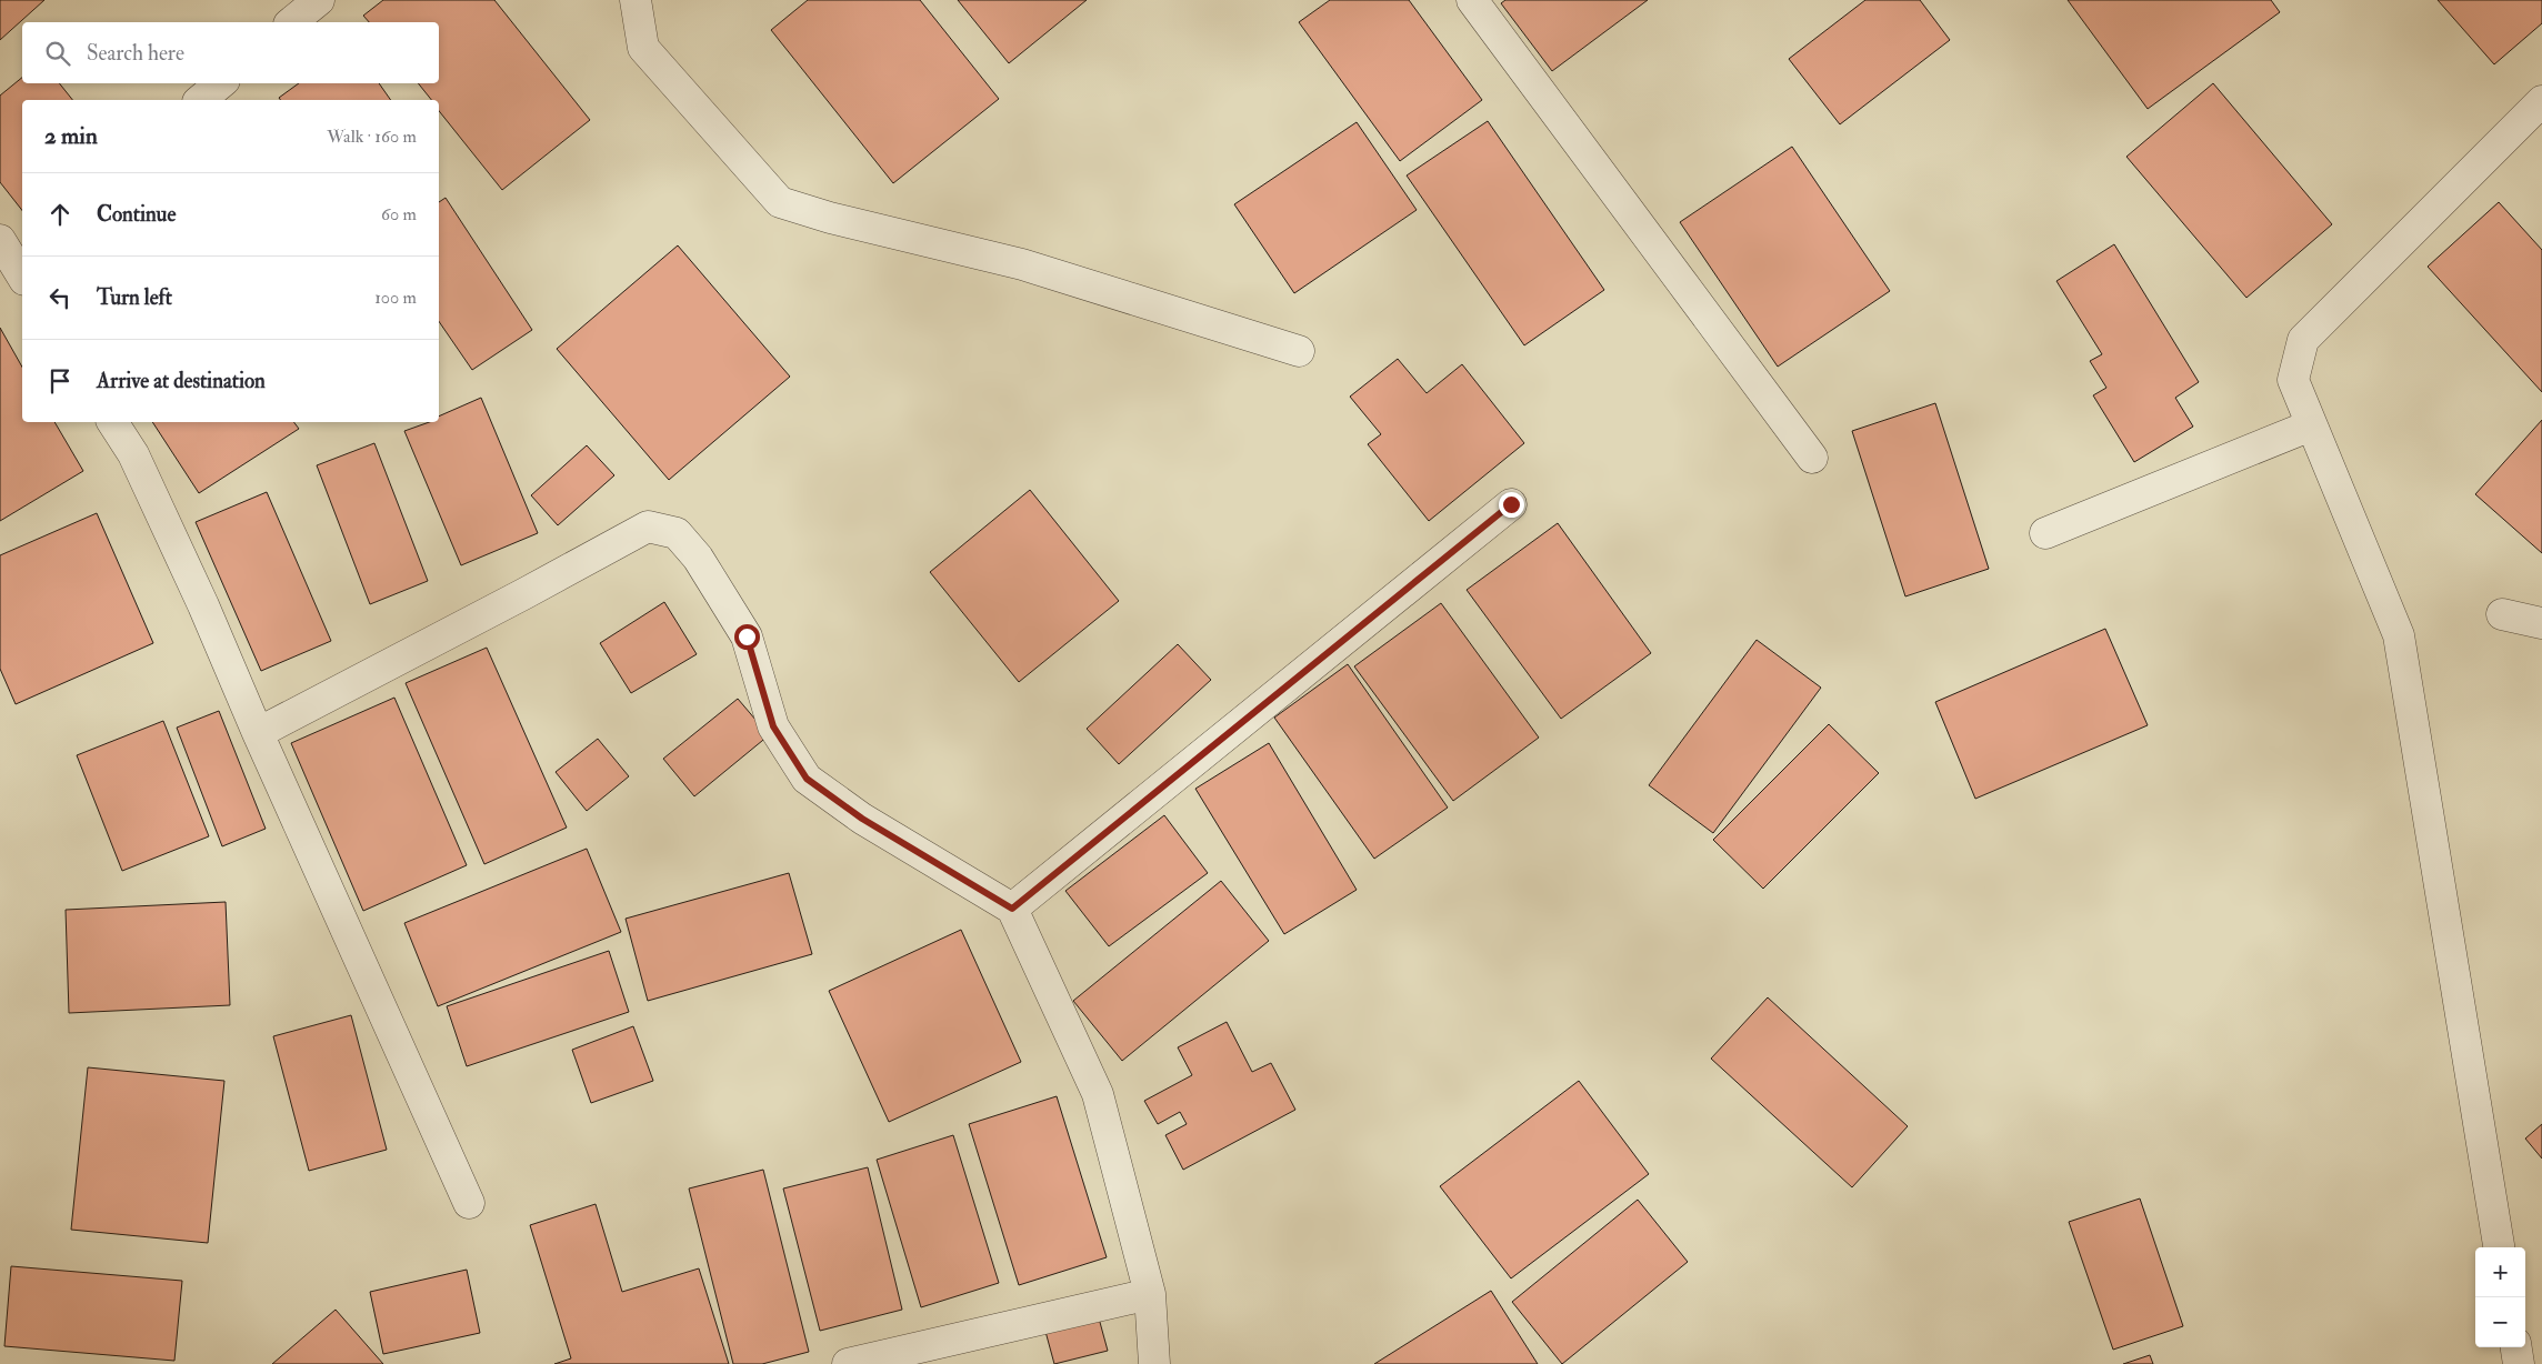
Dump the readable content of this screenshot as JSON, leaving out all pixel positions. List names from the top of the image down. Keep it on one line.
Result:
{"page":{"search":"Search here","heading":["2 min","Walk · 160 m"],"list":[["Continue","60 m"],["Turn left","100 m"],"Arrive at destination"],"map_buttons":["+","−"]}}
